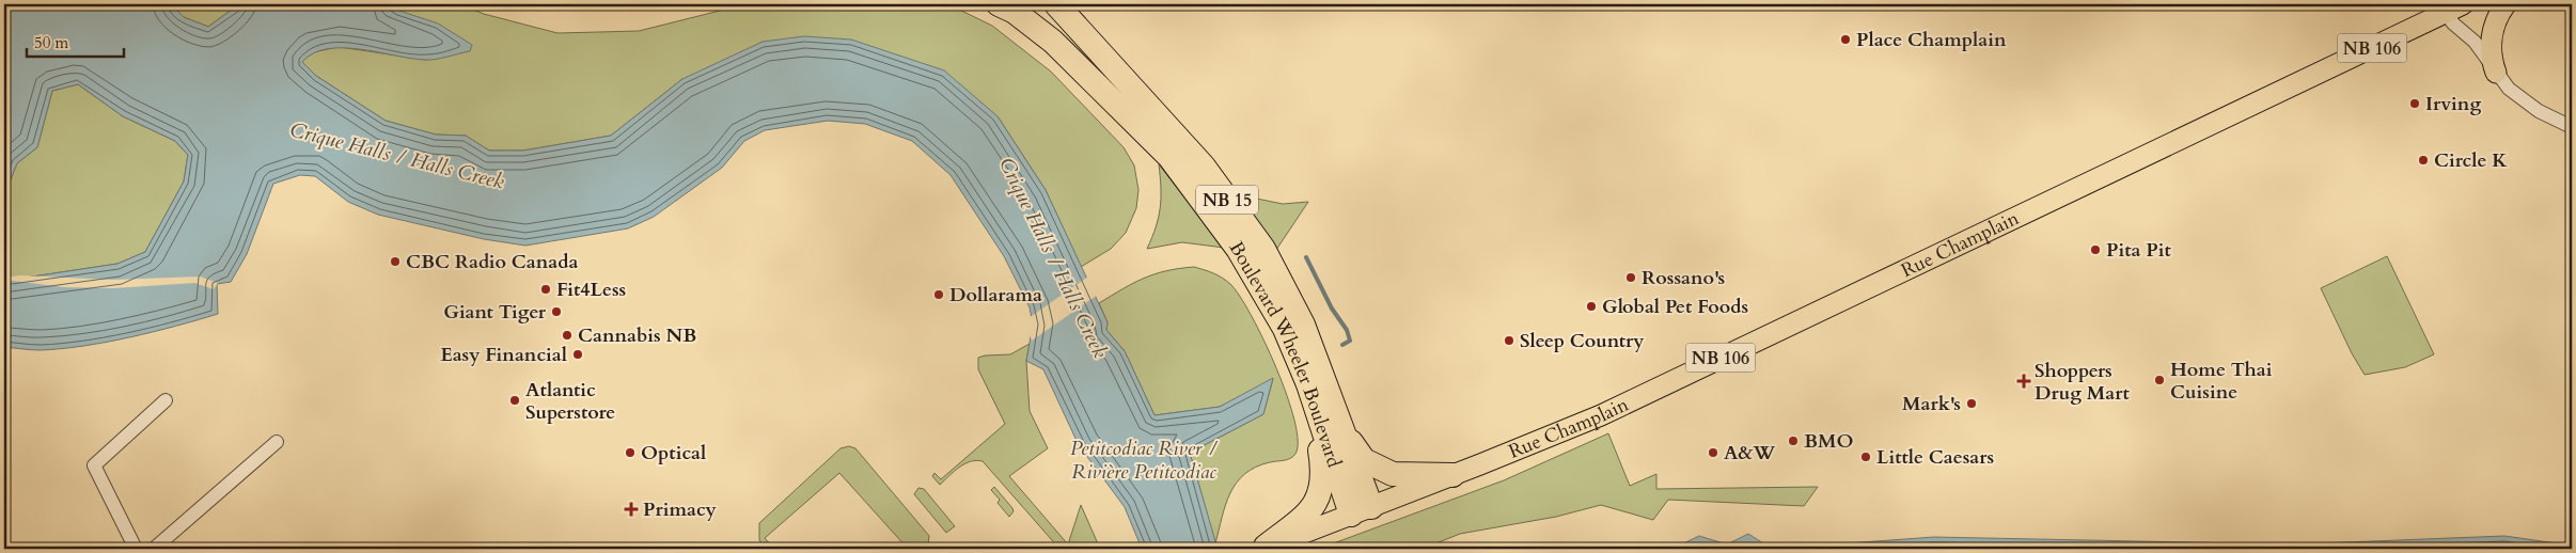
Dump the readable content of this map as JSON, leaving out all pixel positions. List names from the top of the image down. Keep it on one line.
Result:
{"streets":{"highway":["NB 15","Boulevard Wheeler Boulevard"],"main road":["NB 106","Rue Champlain"]},"crossings":[["NB 106","Rue Champlain"],["NB 106","Boulevard Wheeler Boulevard"]],"water":["Crique Halls / Halls Creek","Petitcodiac River / Rivière Petitcodiac"],"places":{"other":["Place Champlain","Irving","Circle K","Pita Pit","CBC Radio Canada","Rossano's","Fit4Less","Dollarama","Global Pet Foods","Giant Tiger","Cannabis NB","Sleep Country","Easy Financial","Home Thai Cuisine","Atlantic Superstore","Mark's","BMO","Optical","A&W","Little Caesars"],"health":["Shoppers Drug Mart","Primacy"]},"scale_bar":"50 m"}
